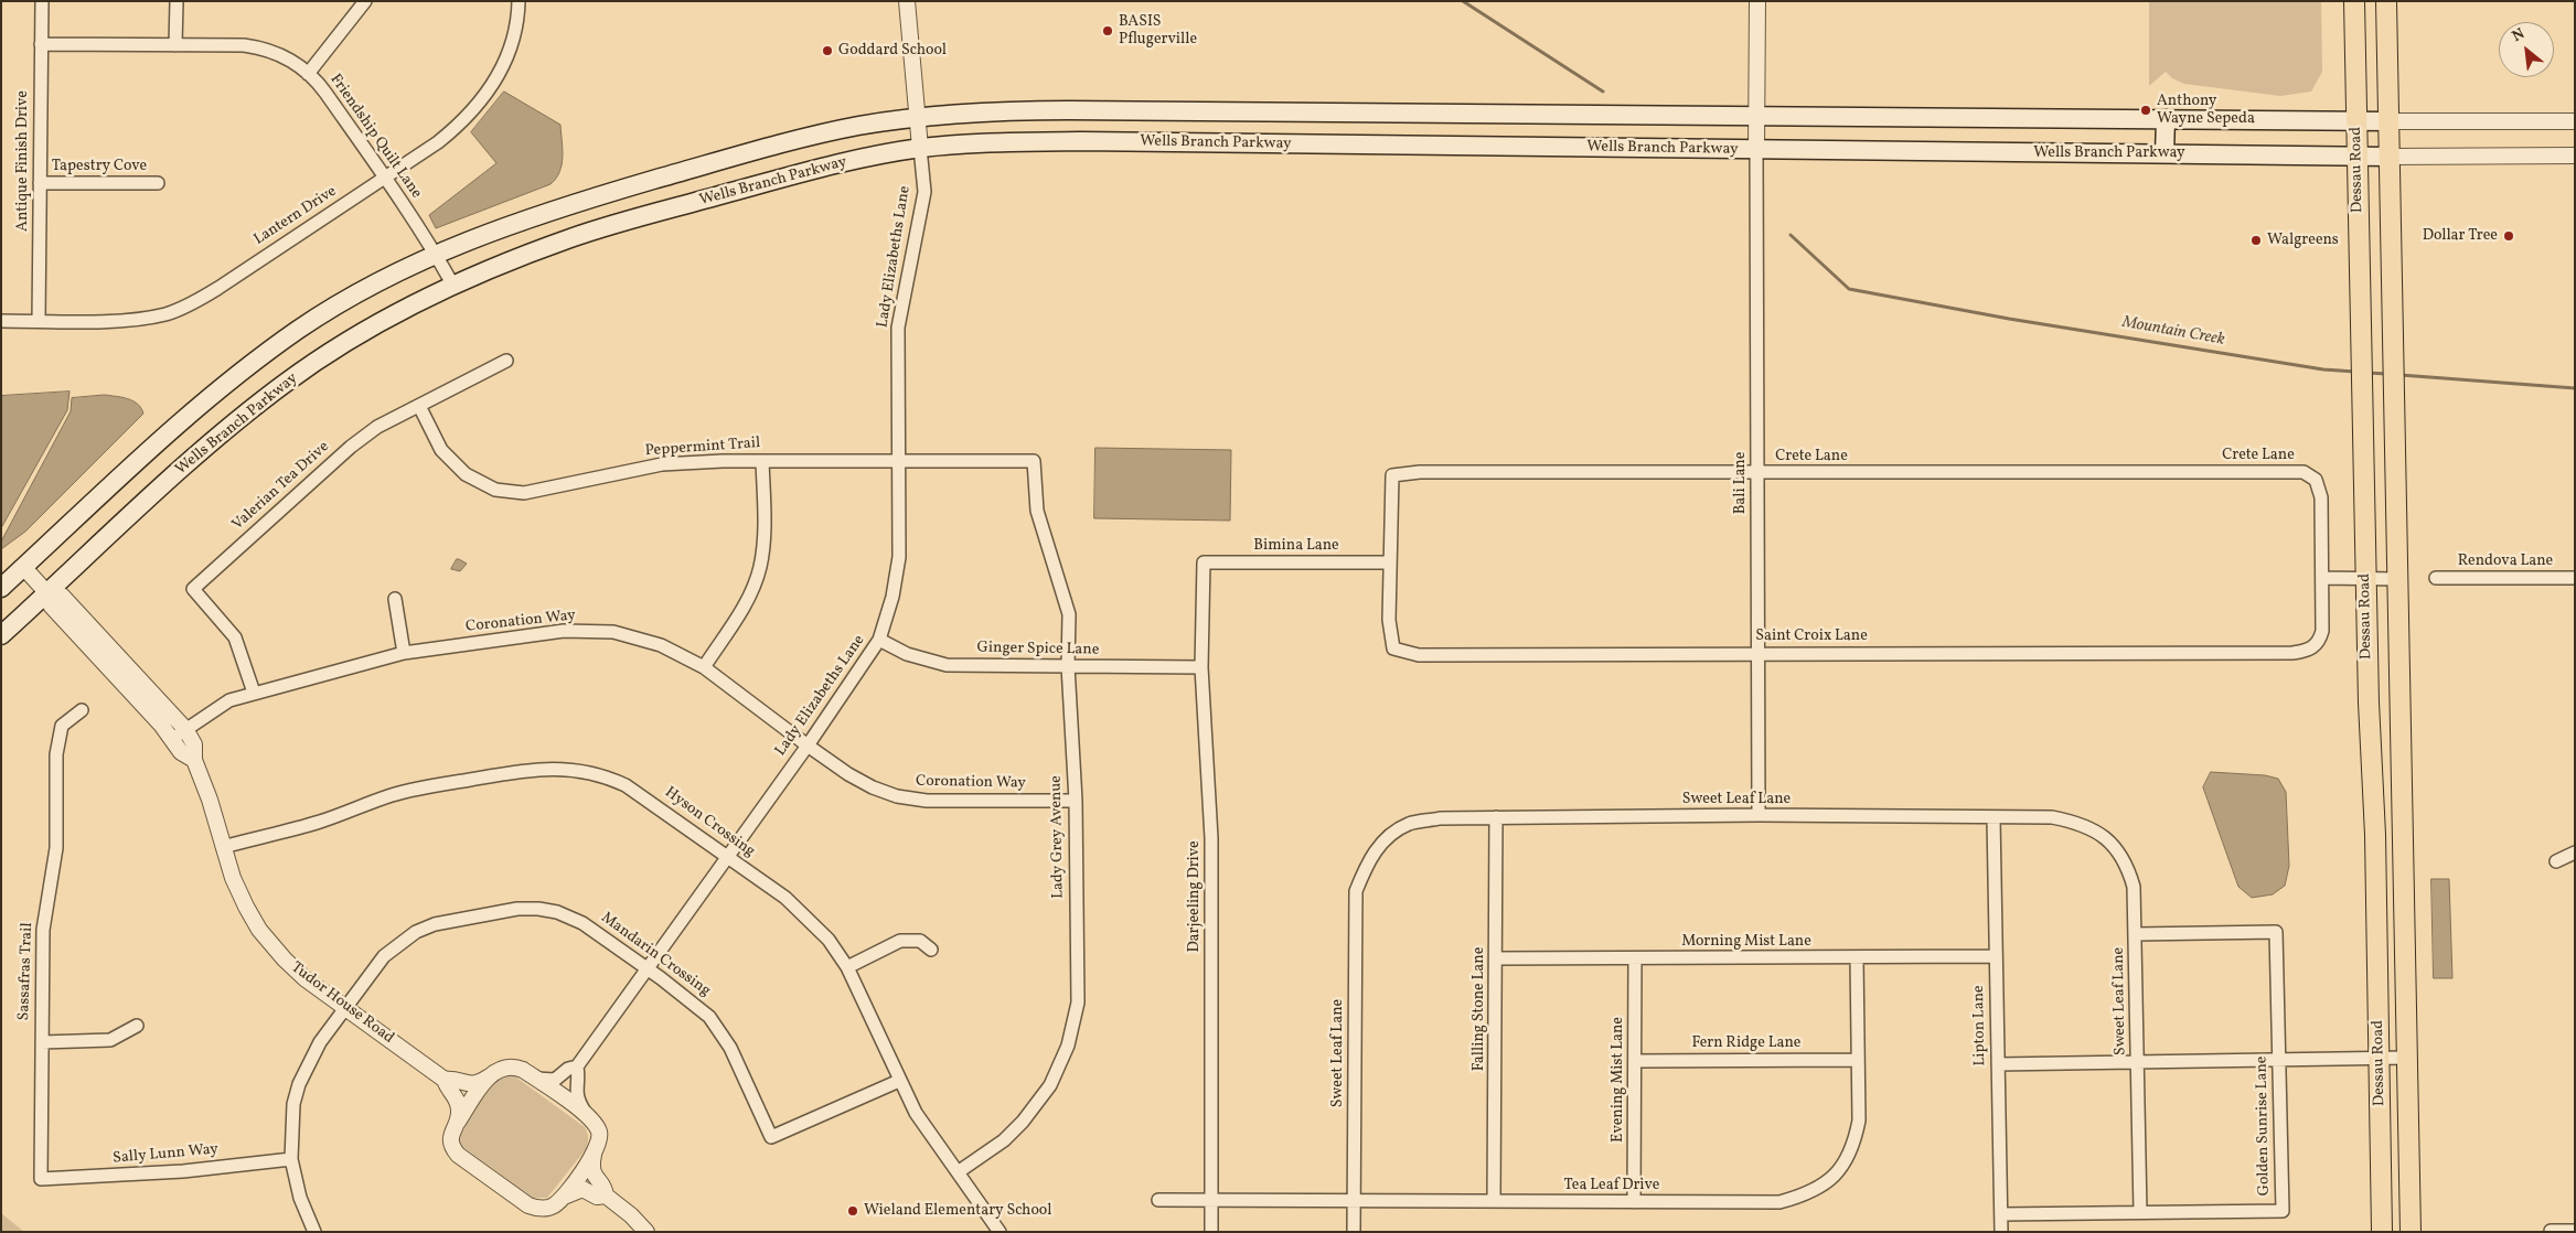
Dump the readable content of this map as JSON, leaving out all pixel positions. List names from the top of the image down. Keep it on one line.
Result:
{"streets":{"main road":["Wells Branch Parkway","Dessau Road"],"street":["Friendship Quilt Lane","Antique Finish Drive","Tapestry Cove","Lantern Drive","Lady Elizabeths Lane","Peppermint Trail","Crete Lane","Bali Lane","Valerian Tea Drive","Bimina Lane","Rendova Lane","Coronation Way","Saint Croix Lane","Ginger Spice Lane","Sweet Leaf Lane","Hyson Crossing","Lady Grey Avenue","Darjeeling Drive","Morning Mist Lane","Mandarin Crossing","Sassafras Trail","Tudor House Road","Falling Stone Lane","Lipton Lane","Fern Ridge Lane","Evening Mist Lane","Golden Sunrise Lane","Sally Lunn Way","Tea Leaf Drive"]},"crossings":[["Friendship Quilt Lane","Wells Branch Parkway"],["Friendship Quilt Lane","Antique Finish Drive"],["Friendship Quilt Lane","Lantern Drive"],["Wells Branch Parkway","Dessau Road"],["Wells Branch Parkway","Lady Elizabeths Lane"],["Wells Branch Parkway","Bali Lane"],["Wells Branch Parkway","Tudor House Road"],["Antique Finish Drive","Tapestry Cove"],["Antique Finish Drive","Lantern Drive"],["Lady Elizabeths Lane","Peppermint Trail"],["Lady Elizabeths Lane","Coronation Way"],["Lady Elizabeths Lane","Ginger Spice Lane"],["Lady Elizabeths Lane","Hyson Crossing"],["Lady Elizabeths Lane","Mandarin Crossing"],["Lady Elizabeths Lane","Tudor House Road"],["Peppermint Trail","Valerian Tea Drive"],["Peppermint Trail","Lady Grey Avenue"],["Crete Lane","Bali Lane"],["Crete Lane","Bimina Lane"],["Crete Lane","Saint Croix Lane"],["Bali Lane","Saint Croix Lane"],["Bali Lane","Sweet Leaf Lane"],["Valerian Tea Drive","Coronation Way"],["Bimina Lane","Saint Croix Lane"],["Bimina Lane","Darjeeling Drive"],["Coronation Way","Lady Grey Avenue"],["Coronation Way","Tudor House Road"],["Ginger Spice Lane","Lady Grey Avenue"],["Ginger Spice Lane","Darjeeling Drive"],["Sweet Leaf Lane","Falling Stone Lane"],["Sweet Leaf Lane","Lipton Lane"],["Sweet Leaf Lane","Golden Sunrise Lane"],["Sweet Leaf Lane","Tea Leaf Drive"],["Hyson Crossing","Lady Grey Avenue"],["Hyson Crossing","Mandarin Crossing"],["Hyson Crossing","Tudor House Road"],["Darjeeling Drive","Tea Leaf Drive"],["Morning Mist Lane","Falling Stone Lane"],["Morning Mist Lane","Lipton Lane"],["Morning Mist Lane","Evening Mist Lane"],["Morning Mist Lane","Tea Leaf Drive"],["Mandarin Crossing","Tudor House Road"],["Mandarin Crossing","Sally Lunn Way"],["Sassafras Trail","Sally Lunn Way"],["Falling Stone Lane","Tea Leaf Drive"],["Lipton Lane","Golden Sunrise Lane"],["Fern Ridge Lane","Evening Mist Lane"],["Fern Ridge Lane","Tea Leaf Drive"],["Evening Mist Lane","Tea Leaf Drive"]],"water":["Mountain Creek"],"places":["BASIS Pflugerville","Goddard School","Anthony Wayne Sepeda","Dollar Tree","Walgreens","Wieland Elementary School"],"north":"top left"}
